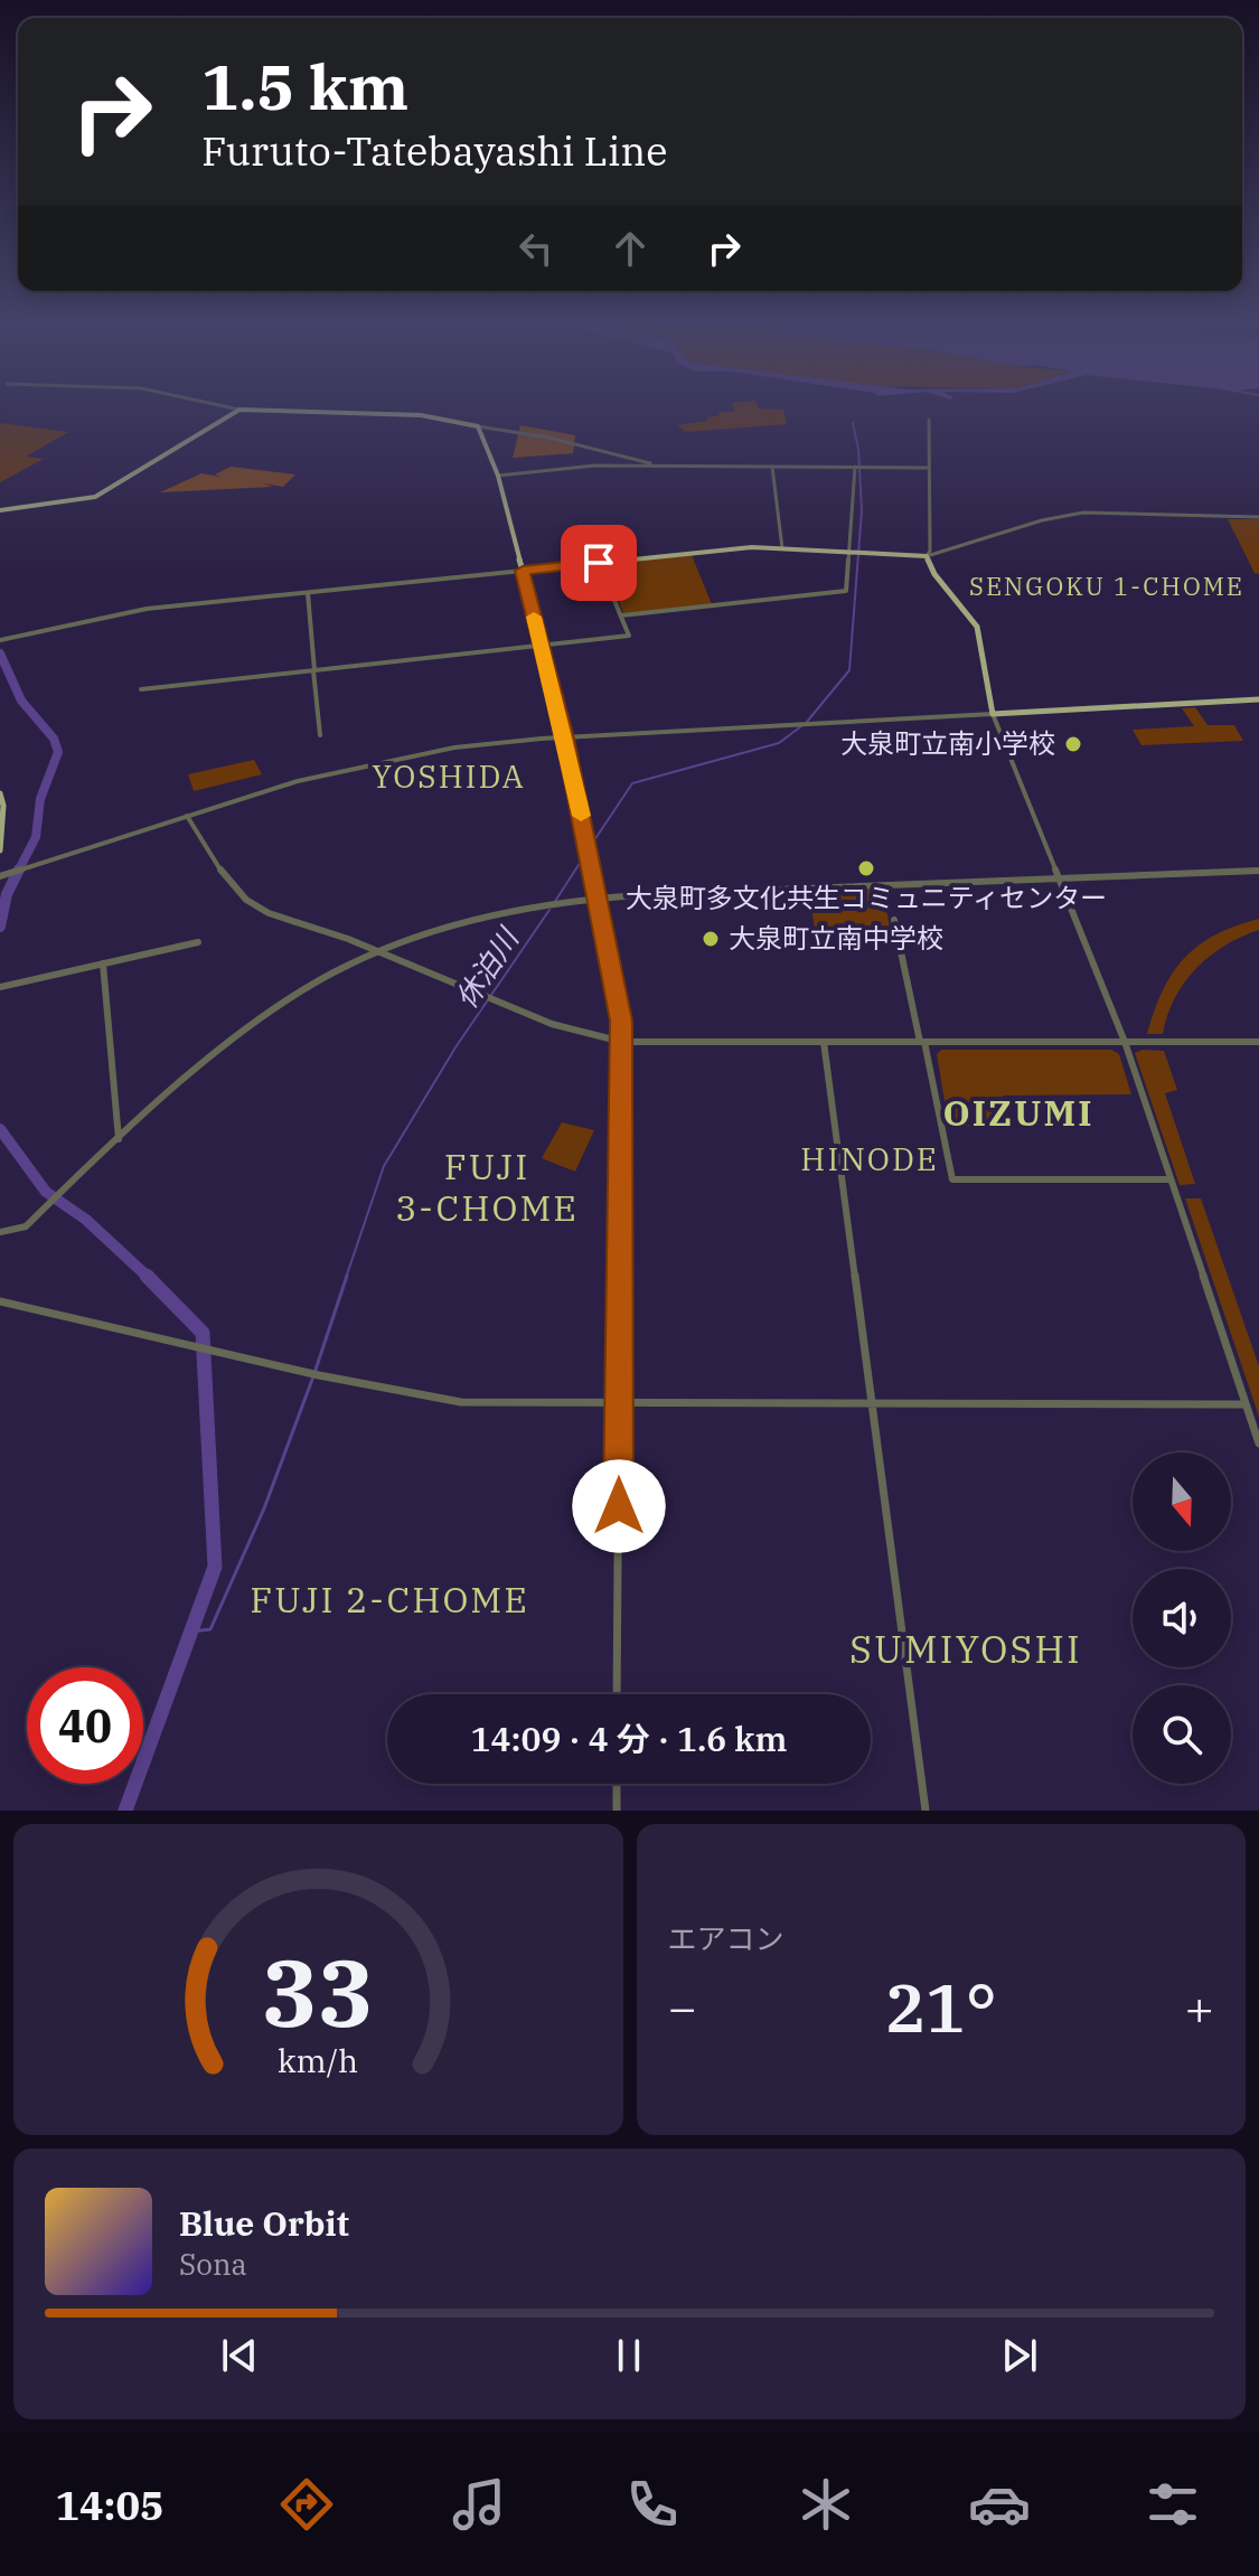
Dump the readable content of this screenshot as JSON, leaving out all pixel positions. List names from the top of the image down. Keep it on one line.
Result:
{"districts":["SENGOKU 1-CHOME","YOSHIDA","OIZUMI","HINODE","FUJI 3-CHOME","FUJI 2-CHOME","SUMIYOSHI"],"water":["休泊川"],"places":["大泉町立南小学校","大泉町多文化共生コミュニティセンター","大泉町立南中学校"],"north":"bottom","page":{"turn":["1.5 km","Furuto-Tatebayashi Line"],"limit":"40","trip":"14:09 · 4 分 · 1.6 km","tile":"エアコン","heat":["−","21°","+"],"song":["Blue Orbit","Sona"],"tabs":"14:05","gauge":["33","km/h"]}}
